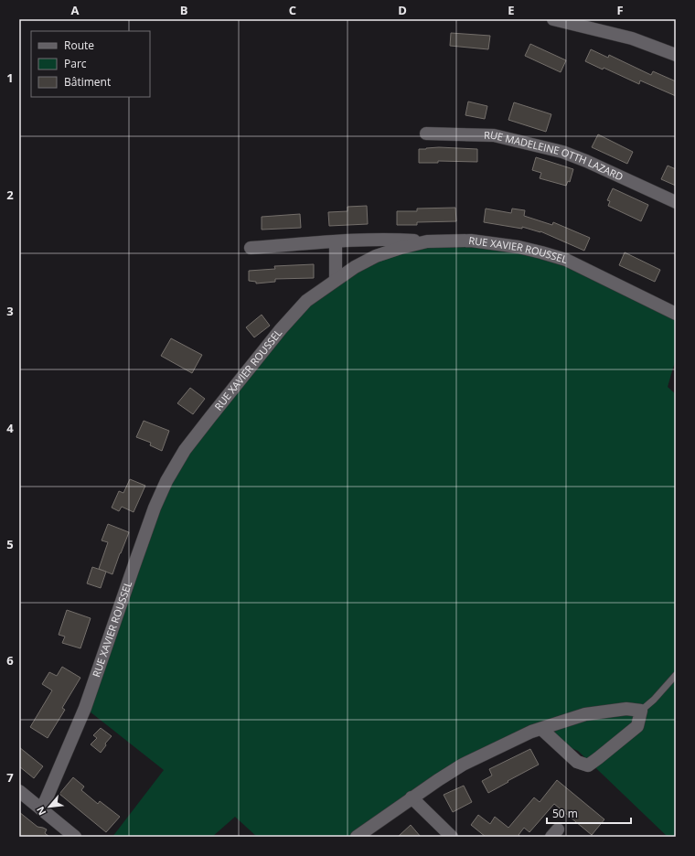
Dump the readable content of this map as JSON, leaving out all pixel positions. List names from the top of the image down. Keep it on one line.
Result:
{"streets":{"street":["RUE MADELEINE OTTH LAZARD","RUE XAVIER ROUSSEL"]},"legend":["Route","Parc","Bâtiment"],"scale_bar":"50 m","north":"bottom left","grid":{"columns":["A","B","C","D","E","F"],"rows":["1","2","3","4","5","6","7"]}}
